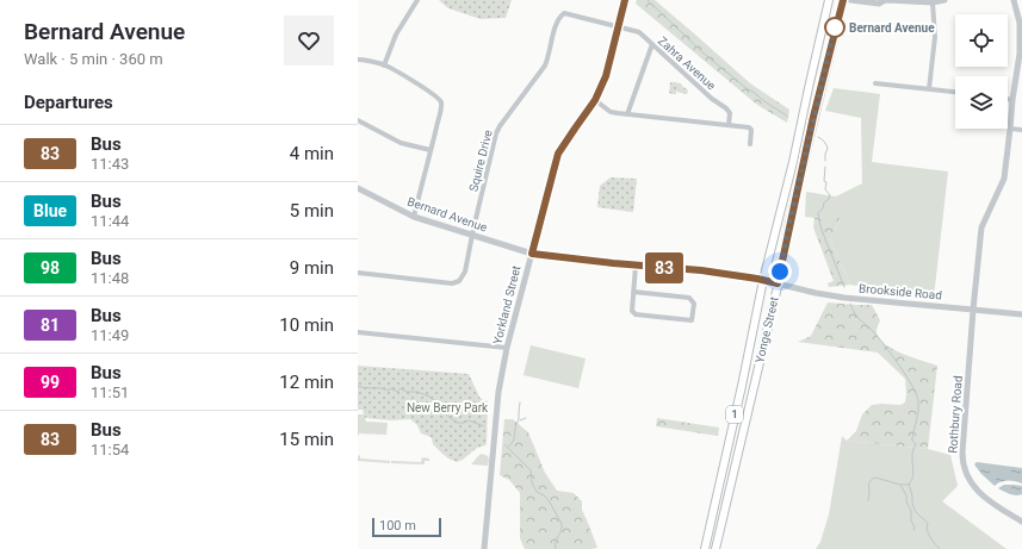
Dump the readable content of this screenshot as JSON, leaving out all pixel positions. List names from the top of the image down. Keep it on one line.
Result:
{"streets":{"main road":["Yonge Street","1"],"street":["Zahra Avenue","Squire Drive","Bernard Avenue","Brookside Road","Yorkland Street","Rothbury Road"]},"crossings":[["Zahra Avenue","Squire Drive"],["Zahra Avenue","Yorkland Street"],["Squire Drive","Bernard Avenue"],["Squire Drive","Yorkland Street"],["Bernard Avenue","Brookside Road"],["Bernard Avenue","Yorkland Street"],["Brookside Road","Yonge Street"],["Brookside Road","Rothbury Road"]],"parks":["New Berry Park"],"places":["Bernard Avenue"],"lines":["bus line 83"],"scale_bar":"100 m","page":{"heading":[["Bernard Avenue","Walk · 5 min · 360 m"],"Departures"],"on_map":"83","list":[{"mark":"83","name":"Bus","note":"11:43","value":"4 min"},{"mark":"Blue","name":"Bus","note":"11:44","value":"5 min"},{"mark":"98","name":"Bus","note":"11:48","value":"9 min"},{"mark":"81","name":"Bus","note":"11:49","value":"10 min"},{"mark":"99","name":"Bus","note":"11:51","value":"12 min"},{"mark":"83","name":"Bus","note":"11:54","value":"15 min"}],"scale":"100 m"}}
